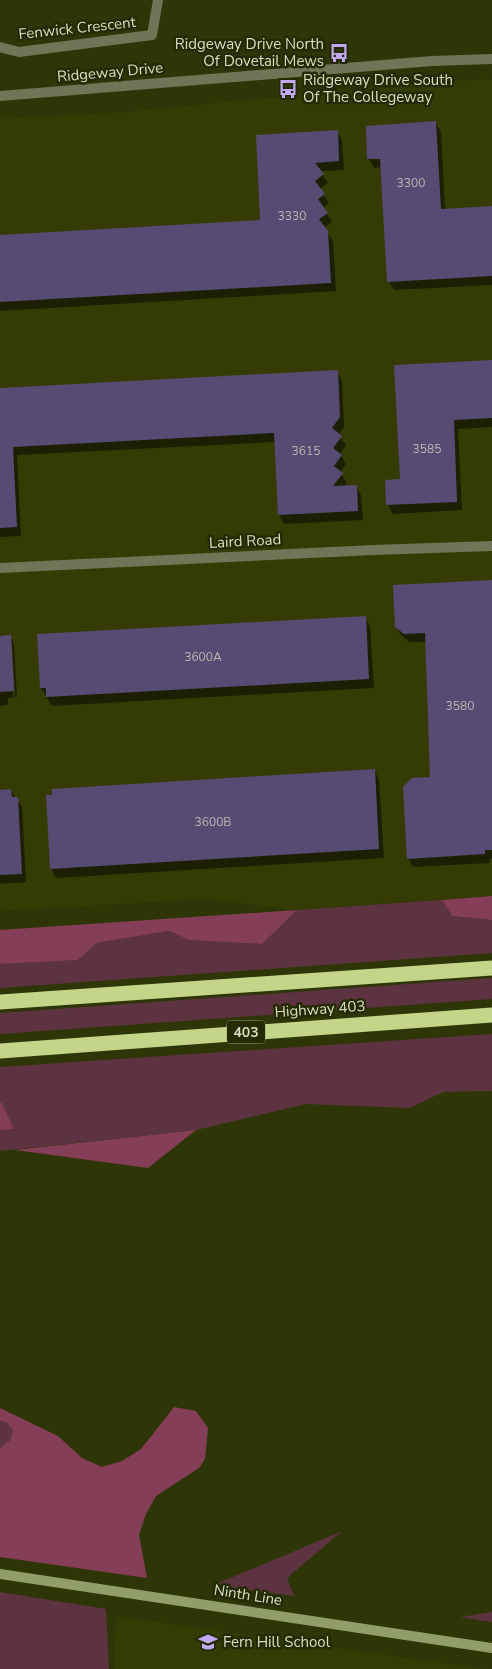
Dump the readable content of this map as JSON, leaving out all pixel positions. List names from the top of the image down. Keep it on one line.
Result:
{"streets":{"highway":["Highway 403","403"],"main road":["Ninth Line"],"street":["Fenwick Crescent","Ridgeway Drive","Laird Road"]},"places":{"bus stop":["Ridgeway Drive North Of Dovetail Mews","Ridgeway Drive South Of The Collegeway"],"school or university":["Fern Hill School"]},"house_numbers":["3300","3330","3585","3615","3600A","3580","3600B"]}
